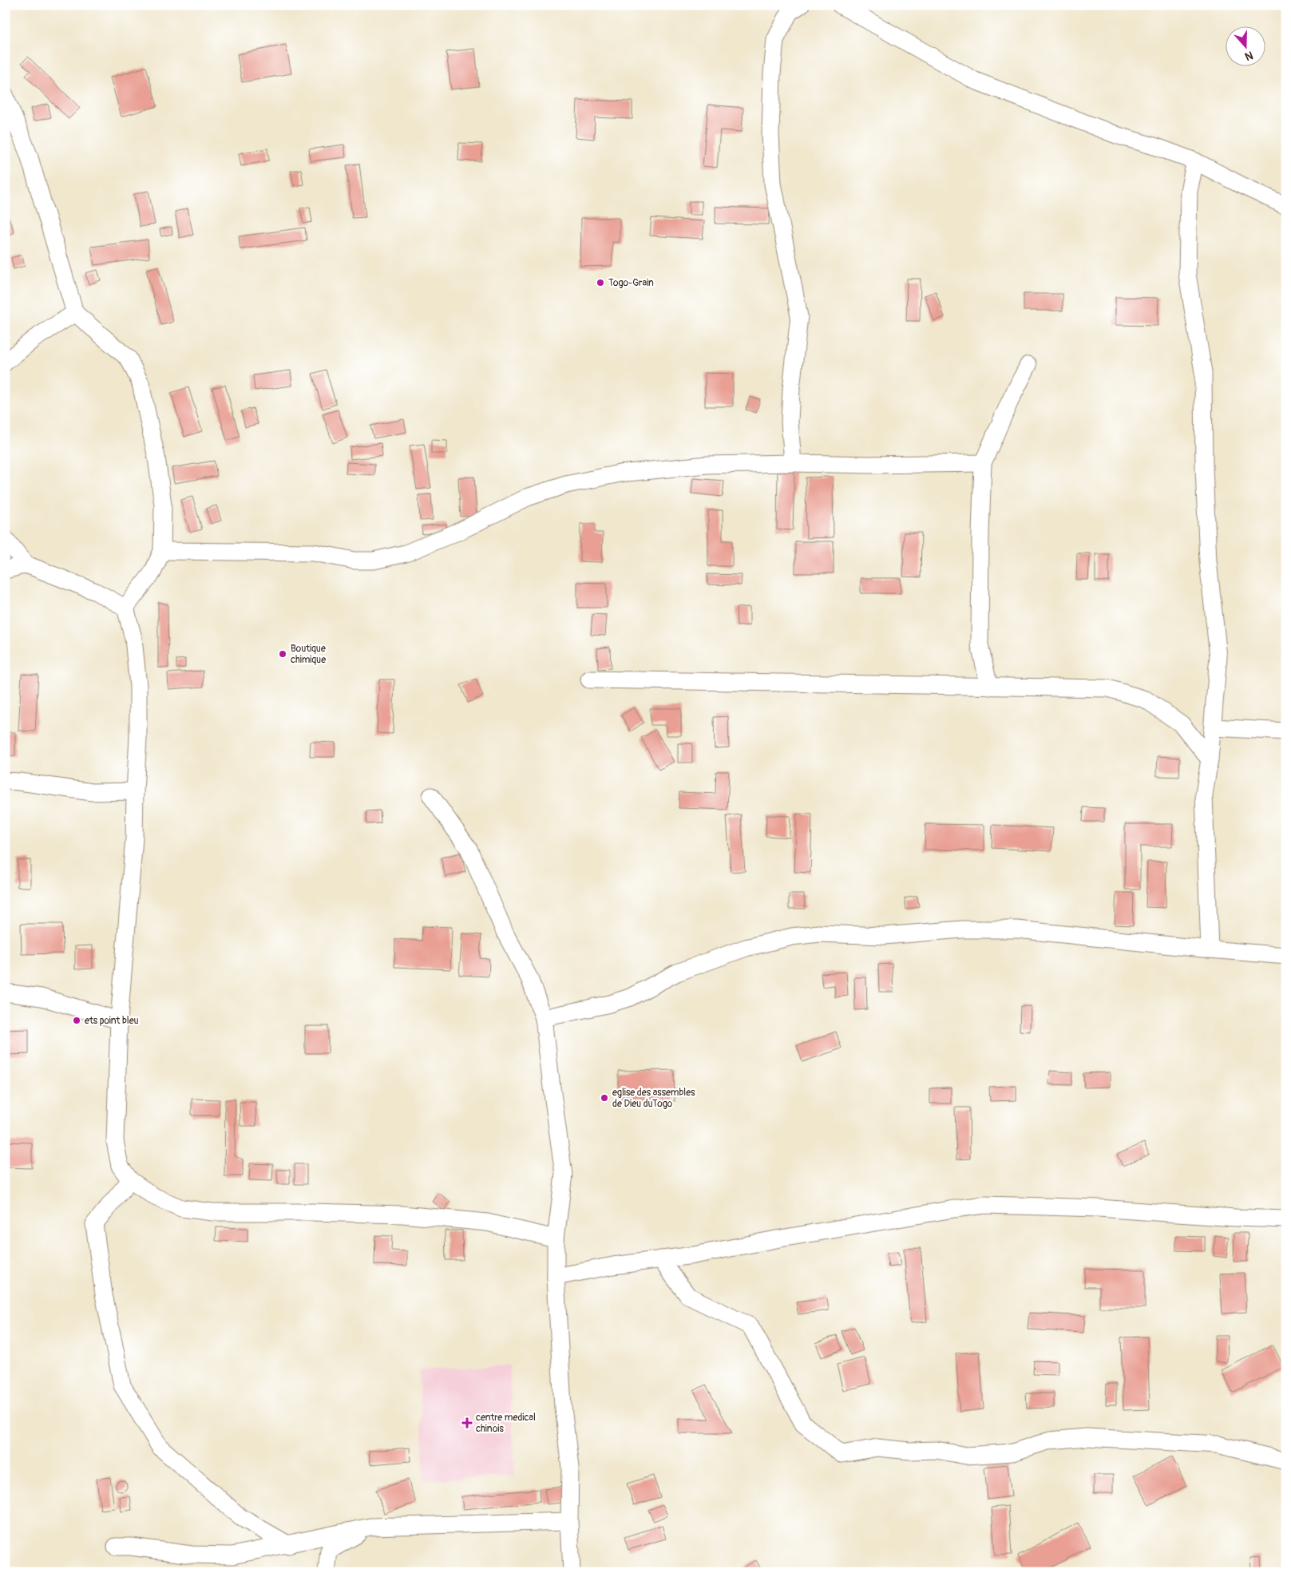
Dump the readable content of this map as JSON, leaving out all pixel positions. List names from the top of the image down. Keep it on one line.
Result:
{"places":{"other":["Togo-Grain","Boutique chimique","ets point bleu","eglise des assembles de Dieu duTogo"],"health":["centre medical chinois"]},"north":"bottom"}
